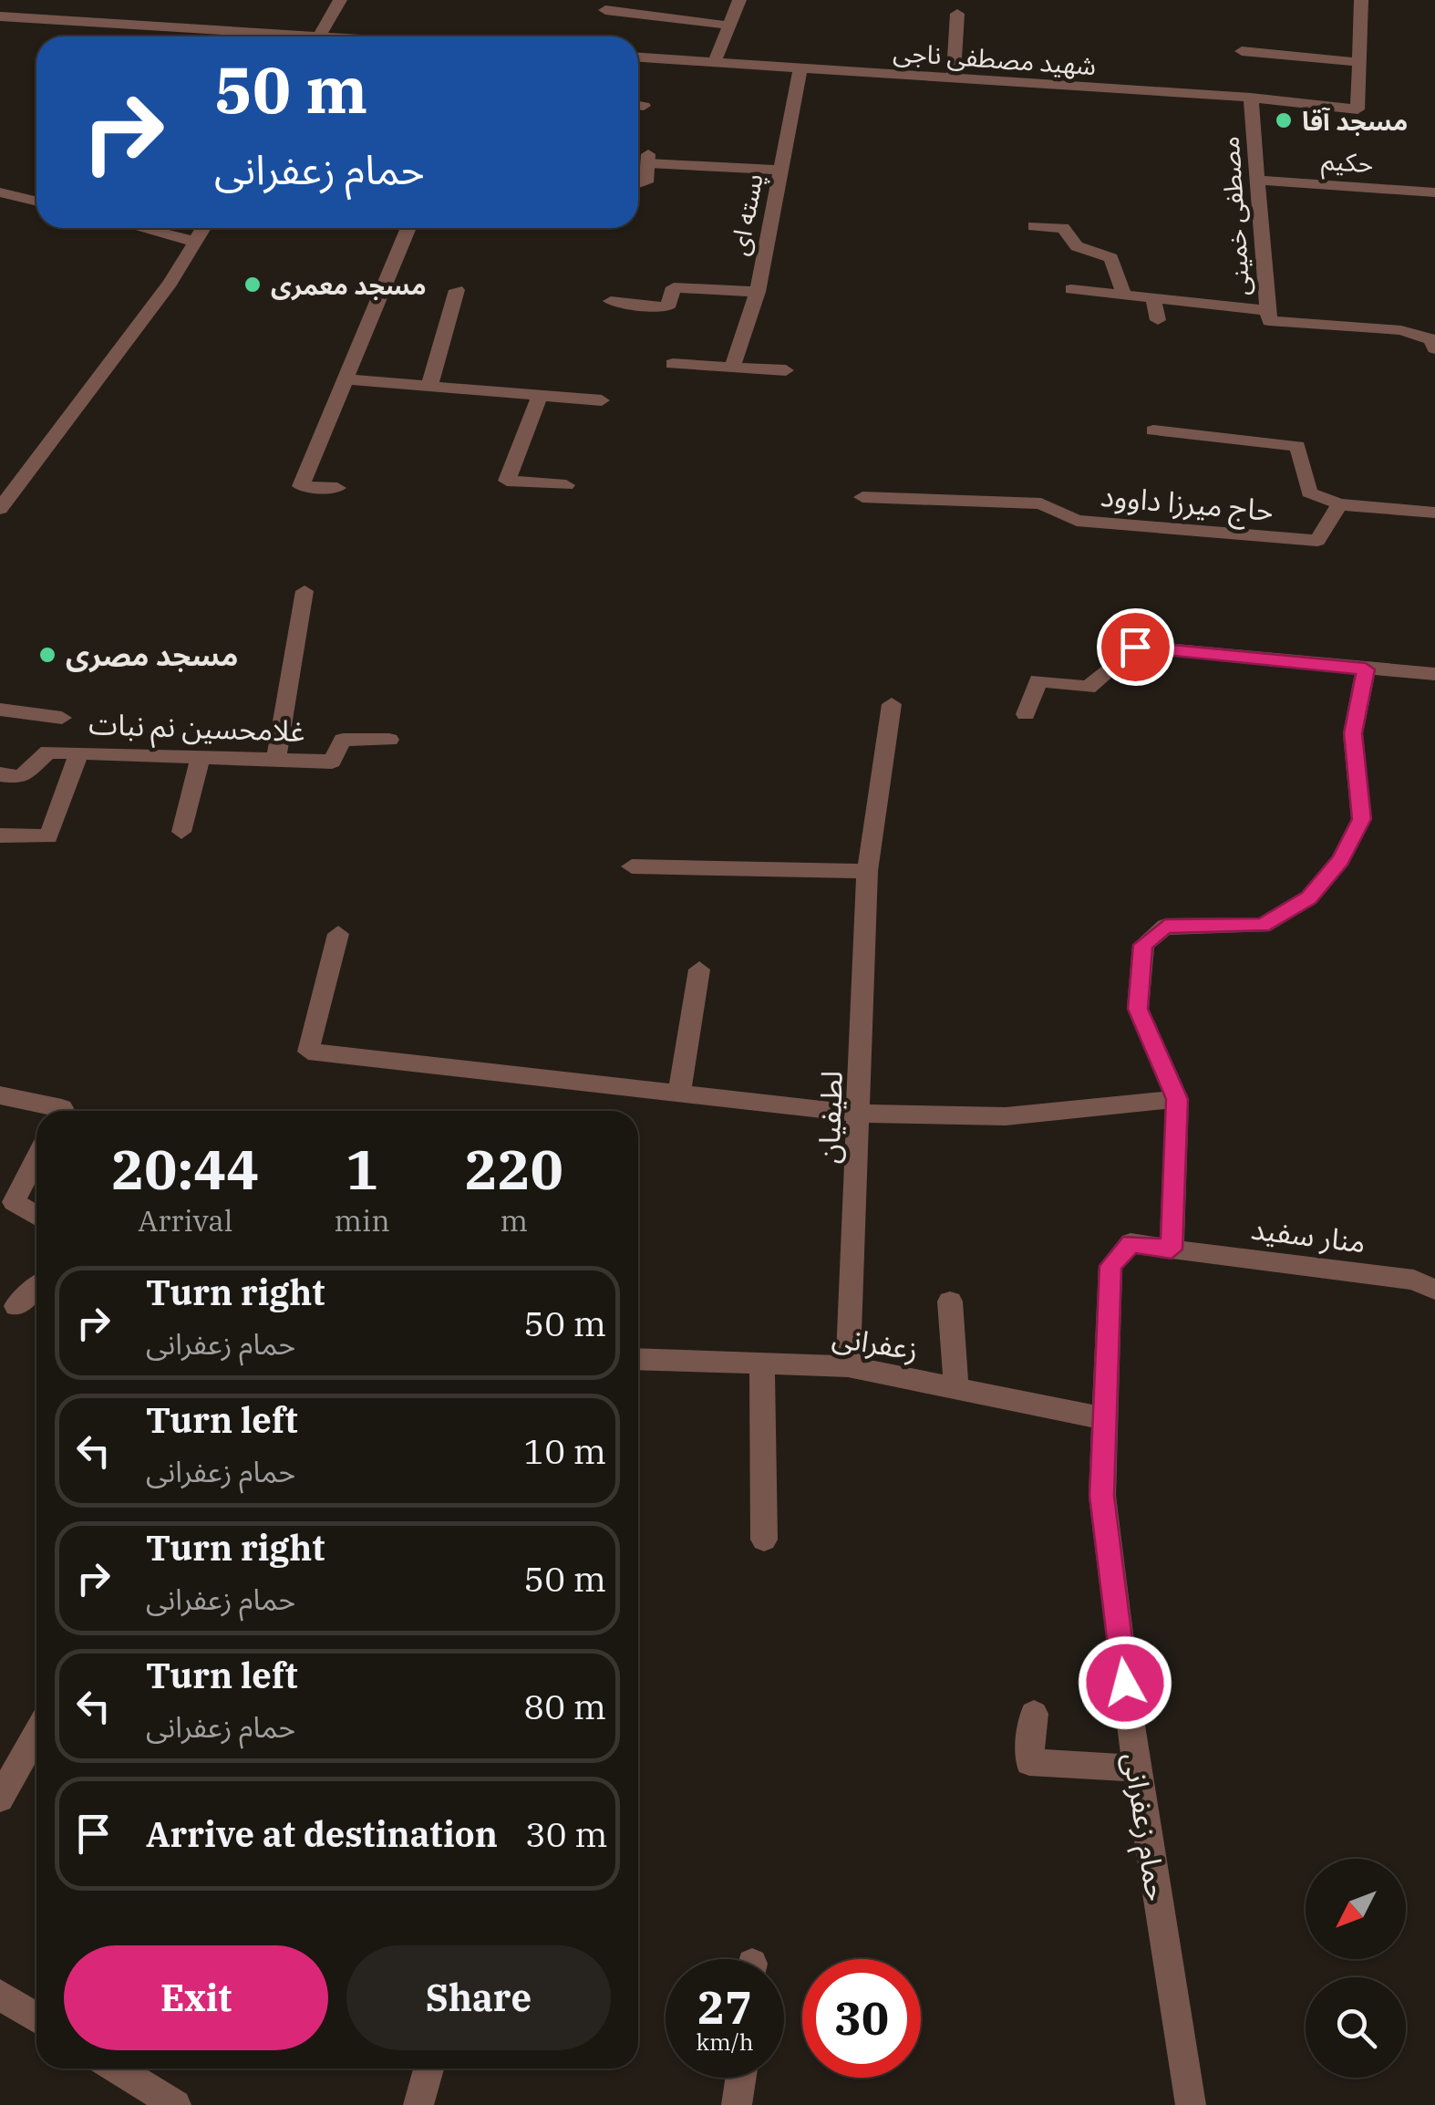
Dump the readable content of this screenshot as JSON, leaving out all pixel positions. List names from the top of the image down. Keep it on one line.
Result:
{"streets":{"street":["شهید مصطفی ناجی","حکیم","پسته ای","مصطفی خمینی","حاج میرزا داوود","غلامحسین نم نبات","لطیفیان","منار سفید","زعفرانی","حمام زعفرانی"]},"crossings":[["شهید مصطفی ناجی","پسته ای"],["شهید مصطفی ناجی","مصطفی خمینی"],["حکیم","مصطفی خمینی"],["لطیفیان","زعفرانی"],["منار سفید","حمام زعفرانی"],["زعفرانی","حمام زعفرانی"]],"places":["مسجد آقا","مسجد معمری","مسجد مصری"],"north":"bottom left","page":{"turn":["50 m","حمام زعفرانی"],"eta":["20:44","Arrival","1","min","220","m"],"list":[{"name":"Turn right","note":"حمام زعفرانی","value":"50 m"},{"name":"Turn left","note":"حمام زعفرانی","value":"10 m"},{"name":"Turn right","note":"حمام زعفرانی","value":"50 m"},{"name":"Turn left","note":"حمام زعفرانی","value":"80 m"},{"name":"Arrive at destination","value":"30 m"}],"buttons":["Exit","Share"],"speed":"27 km/h","limit":"30"}}
